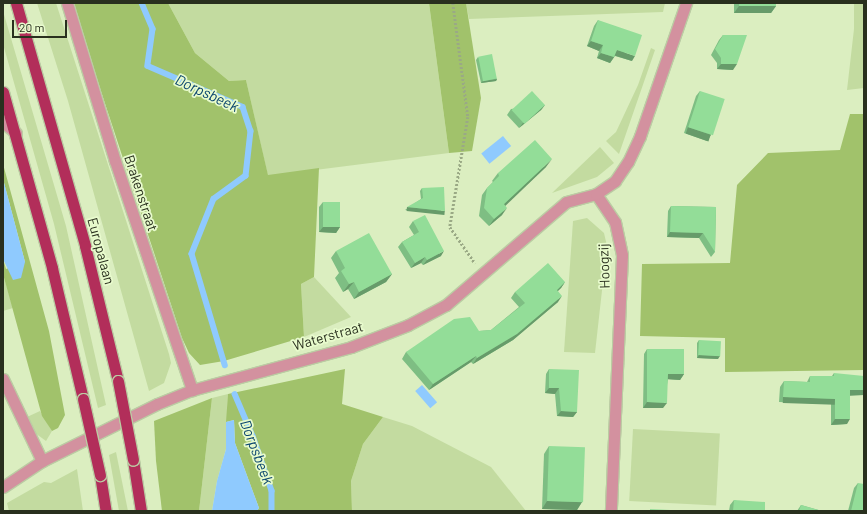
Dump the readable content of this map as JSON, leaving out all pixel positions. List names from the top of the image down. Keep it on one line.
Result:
{"streets":{"highway":["Europalaan"],"street":["Brakenstraat","Hoogzij","Waterstraat"]},"crossings":[["Brakenstraat","Waterstraat"],["Hoogzij","Waterstraat"]],"water":["Dorpsbeek"],"scale_bar":"20 m"}
